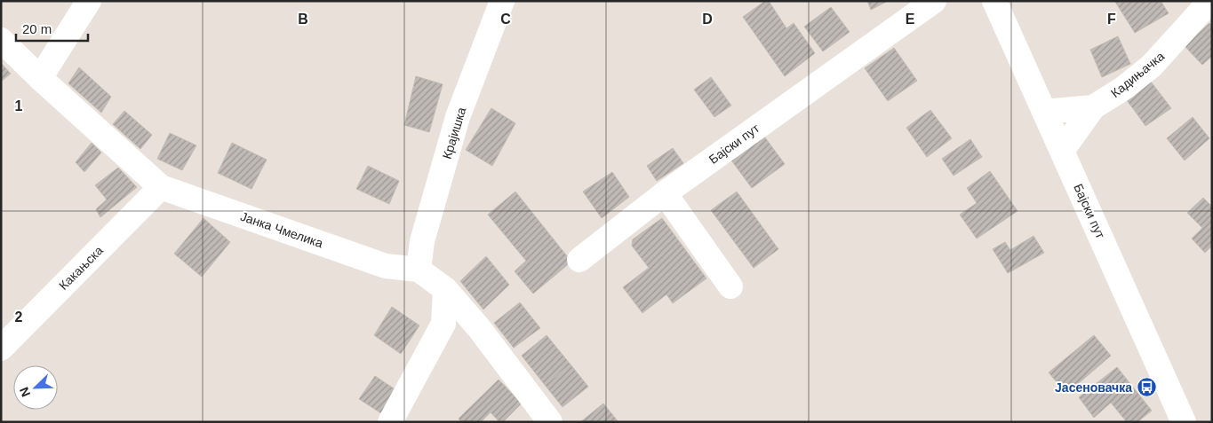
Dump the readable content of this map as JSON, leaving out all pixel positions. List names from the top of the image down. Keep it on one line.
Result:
{"streets":{"street":["Кадињачка","Крајишка","Бајски пут","Јанка Чмелика","Какањска"]},"crossings":[["Кадињачка","Бајски пут"],["Крајишка","Јанка Чмелика"],["Јанка Чмелика","Какањска"]],"places":{"bus stop":["Јасеновачка"]},"scale_bar":"20 m","north":"bottom left","grid":{"columns":["B","C","D","E","F"],"rows":["1","2"]}}
